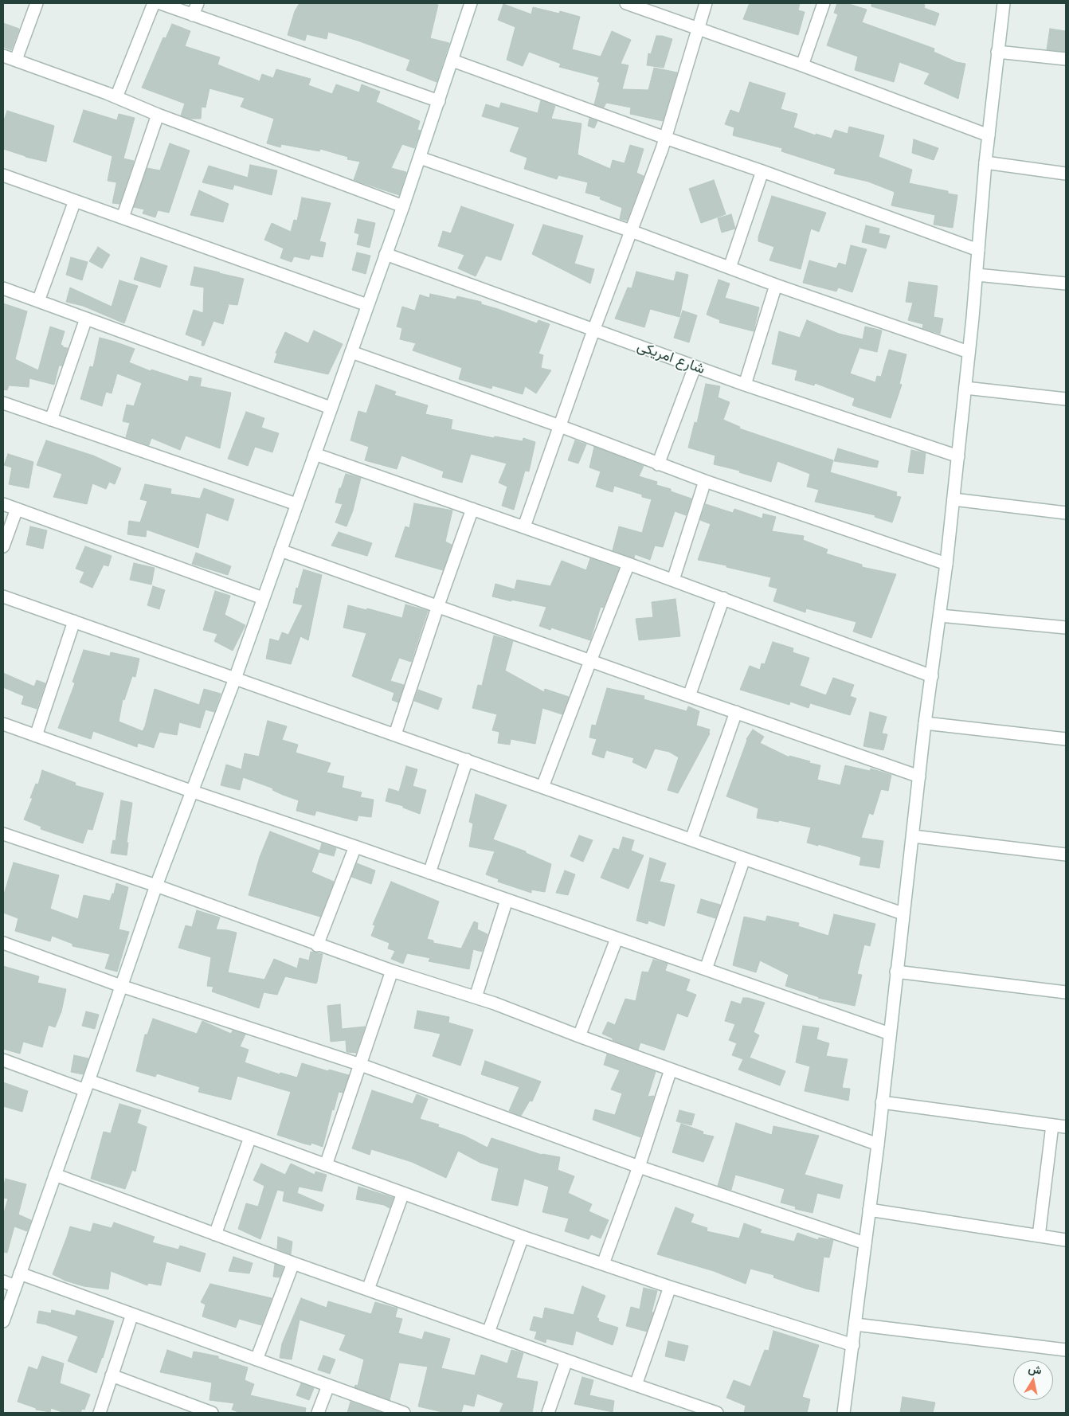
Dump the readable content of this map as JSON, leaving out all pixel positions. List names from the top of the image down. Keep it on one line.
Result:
{"streets":{"street":["شارع امريكى"]},"north":"top"}
